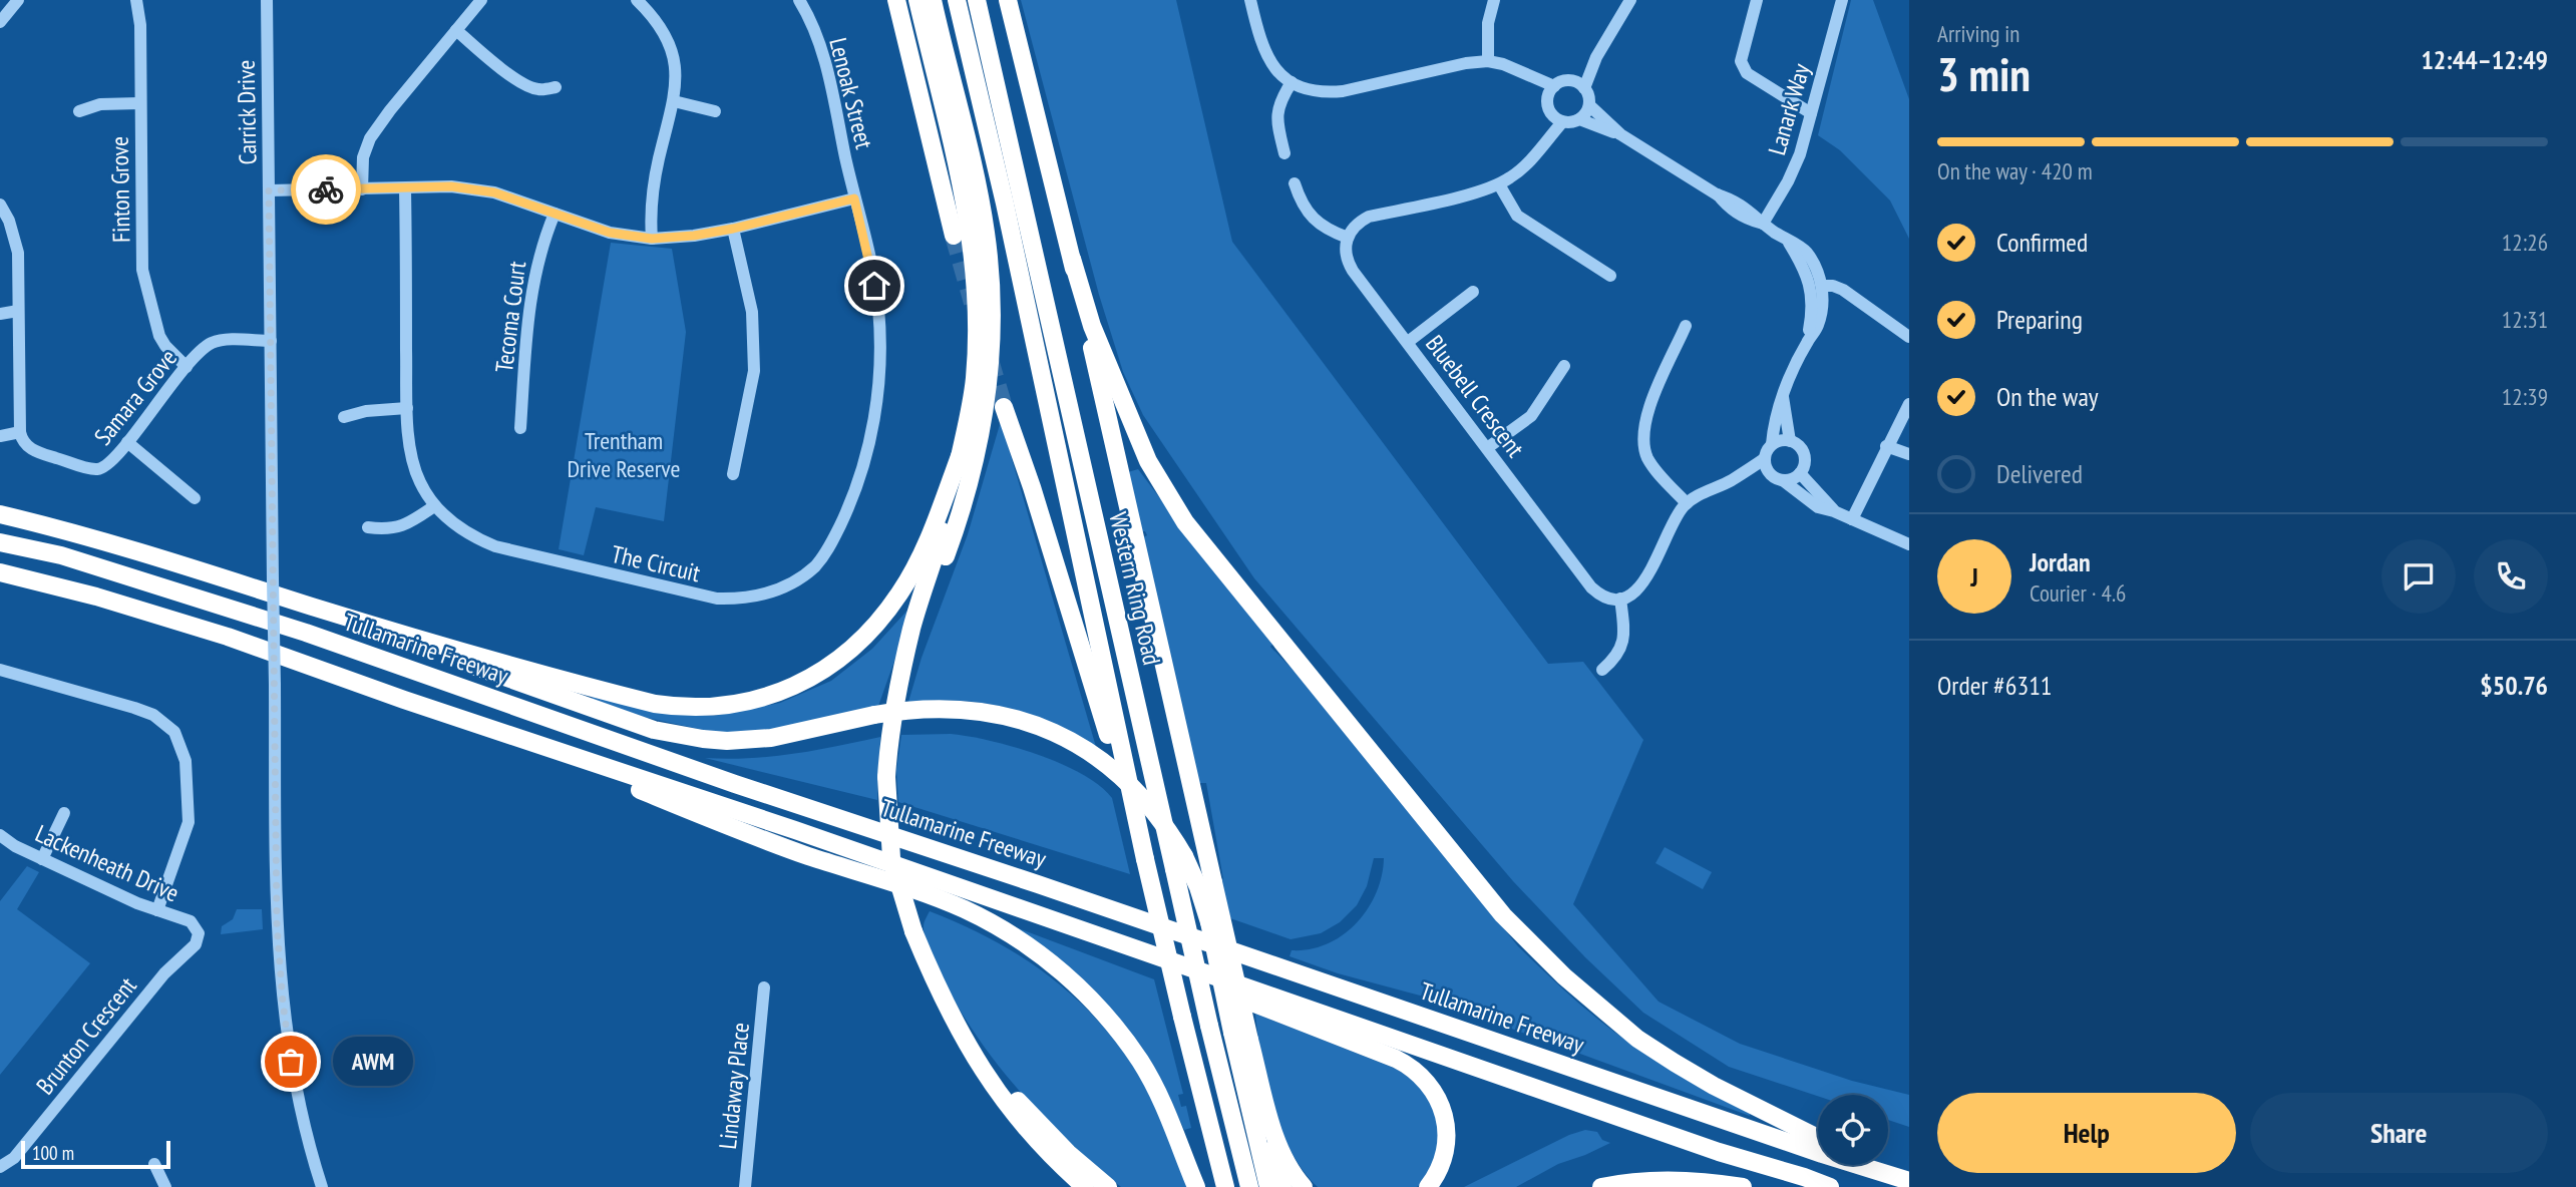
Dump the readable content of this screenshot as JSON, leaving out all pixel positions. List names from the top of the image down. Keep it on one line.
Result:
{"streets":{"highway":["Western Ring Road","Tullamarine Freeway"],"street":["Lenoak Street","Lanark Way","Carrick Drive","Finton Grove","Tecoma Court","Bluebell Crescent","Samara Grove","The Circuit","Lackenheath Drive","Brunton Crescent","Lindaway Place"]},"crossings":[["Lenoak Street","The Circuit"],["Carrick Drive","Samara Grove"],["Finton Grove","Samara Grove"],["Lackenheath Drive","Brunton Crescent"]],"parks":["Trentham Drive Reserve"],"places":["AWM"],"scale_bar":"100 m","page":{"heading":["3 min","Arriving in","12:44–12:49"],"panel":["Jordan","Courier · 4.6","Order #6311","$50.76"],"bar":"On the way · 420 m","list":[["Confirmed","12:26"],["Preparing","12:31"],["On the way","12:39"],"Delivered"],"round":"J","bubble":"AWM","buttons":["Help","Share"],"scale":"100 m"}}
